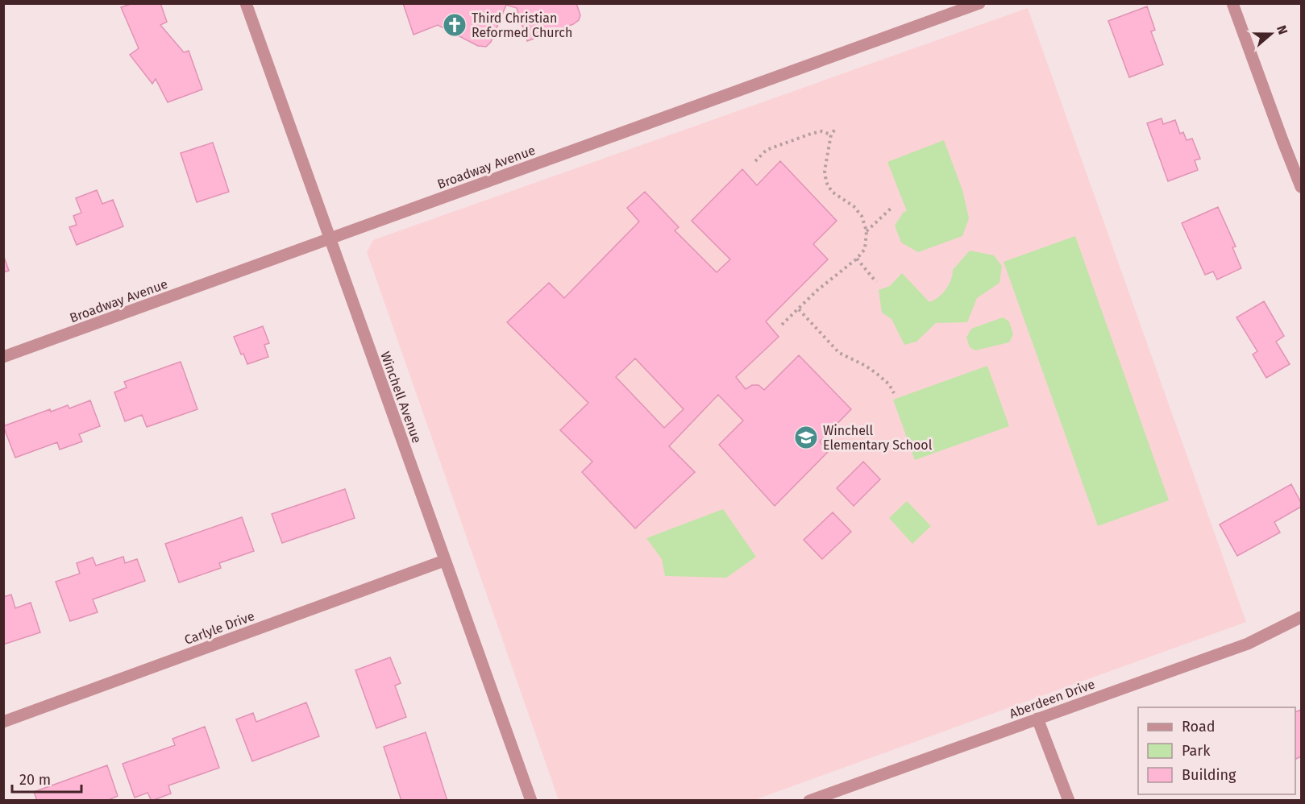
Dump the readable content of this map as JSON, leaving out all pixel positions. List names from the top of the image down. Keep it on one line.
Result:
{"streets":{"street":["Broadway Avenue","Winchell Avenue","Carlyle Drive","Aberdeen Drive"]},"crossings":[["Broadway Avenue","Winchell Avenue"],["Winchell Avenue","Carlyle Drive"]],"places":{"church":["Third Christian Reformed Church"],"school or university":["Winchell Elementary School"]},"legend":["Road","Park","Building"],"scale_bar":"20 m","north":"right"}
